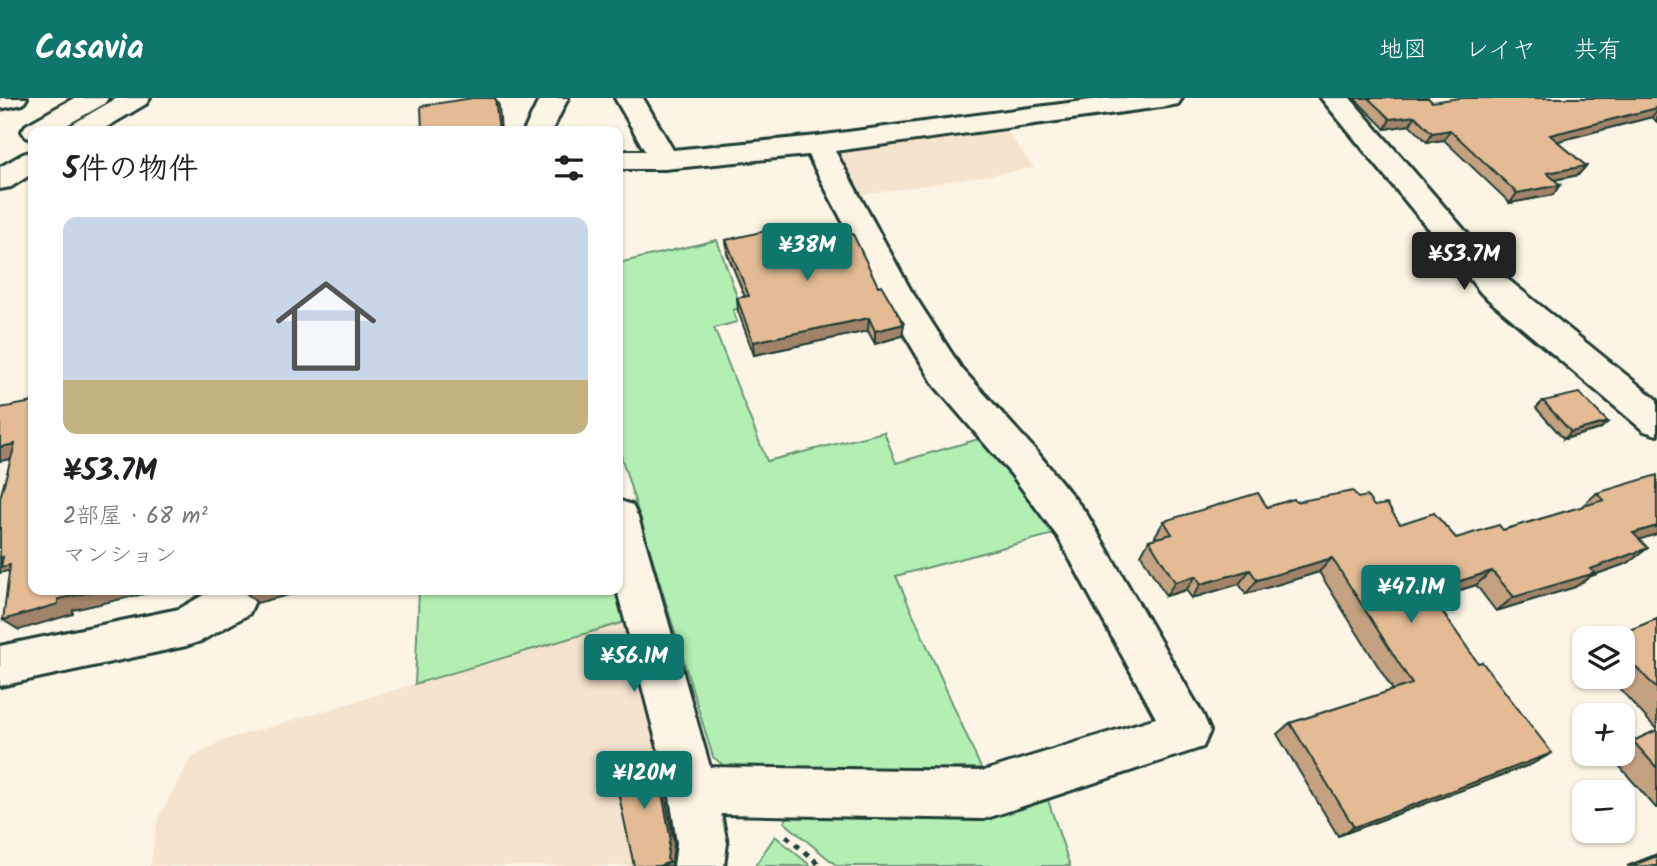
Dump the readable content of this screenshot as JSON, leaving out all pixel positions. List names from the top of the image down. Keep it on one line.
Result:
{"page":{"header":"Casavia","nav":["地図","レイヤ","共有"],"heading":"5件の物件","list":[{"name":"¥53.7M","note":"2部屋 · 68 m² · マンション"}],"price":["¥38M","¥53.7M","¥47.1M","¥56.1M","¥120M"],"map_buttons":["+","−"]}}
